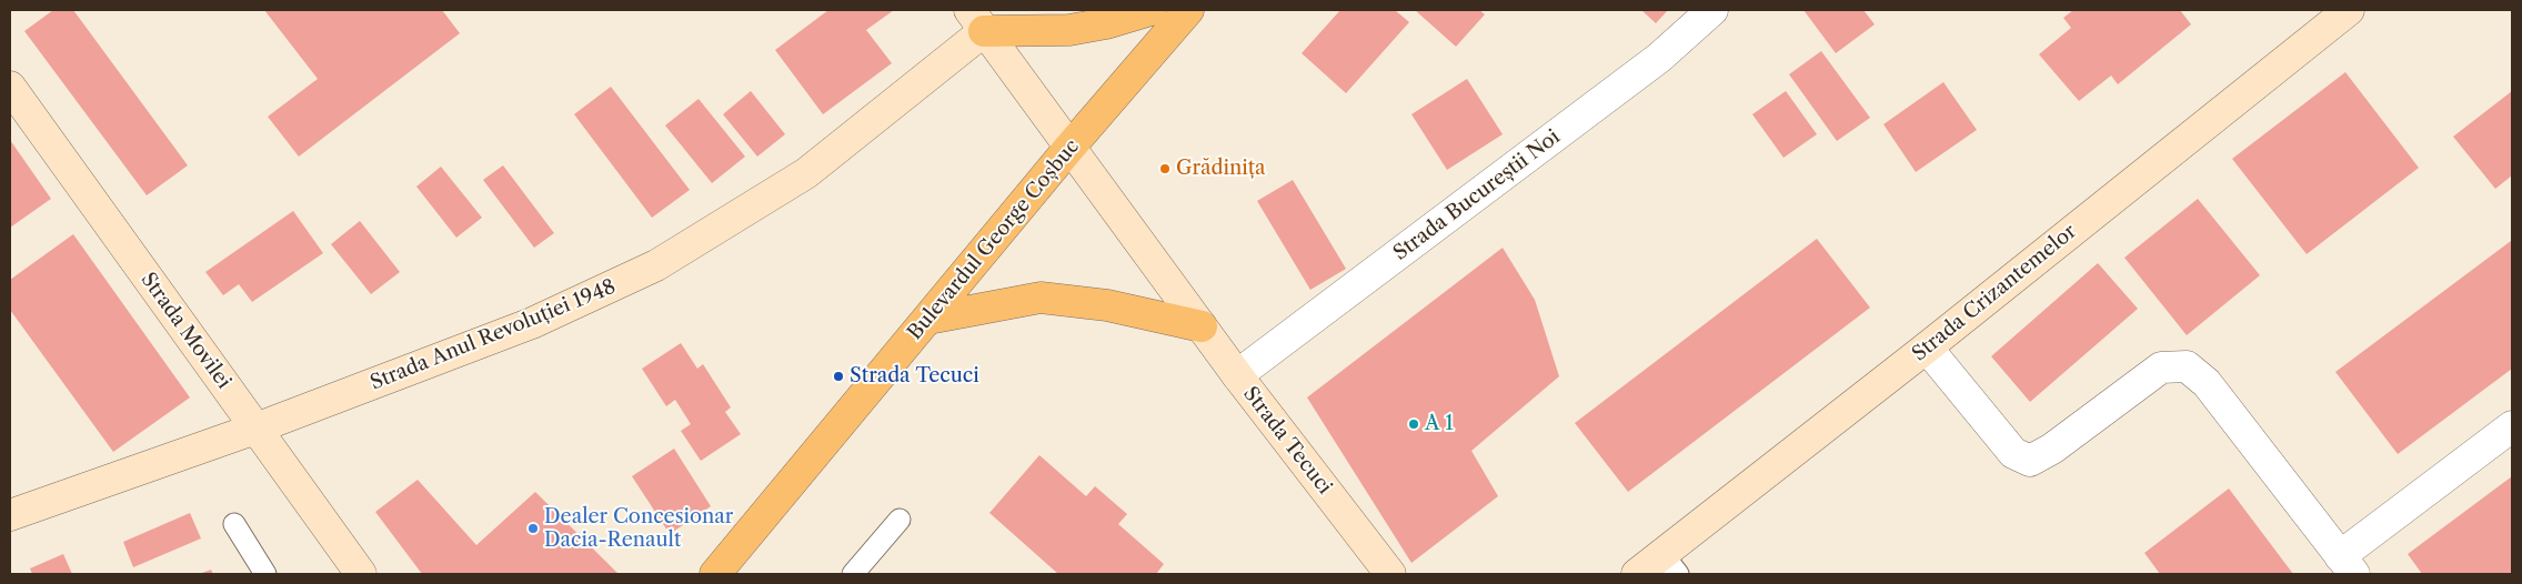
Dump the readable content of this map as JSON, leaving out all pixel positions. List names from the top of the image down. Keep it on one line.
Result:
{"streets":{"main road":["Bulevardul George Coșbuc"],"street":["Strada Bucureștii Noi","Strada Crizantemelor","Strada Movilei","Strada Anul Revoluției 1948","Strada Tecuci"]},"crossings":[["Strada Bucureștii Noi","Strada Tecuci"],["Bulevardul George Coșbuc","Strada Tecuci"],["Strada Movilei","Strada Anul Revoluției 1948"],["Strada Anul Revoluției 1948","Strada Tecuci"]],"places":["Grădinița","Strada Tecuci","A 1","Dealer Concesionar Dacia-Renault"]}
